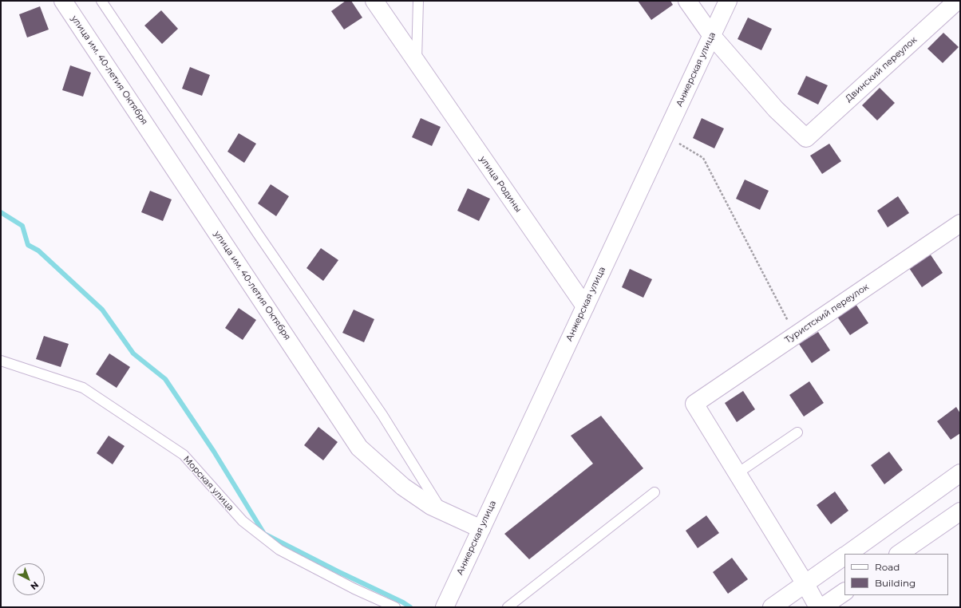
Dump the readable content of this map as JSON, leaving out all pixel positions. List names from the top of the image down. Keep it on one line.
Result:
{"streets":{"street":["Анжерская улица","Двинский переулок","улица им. 40-летия Октября","улица Родины","Туристский переулок"],"lane":["Морская улица"]},"crossings":[["Анжерская улица","Двинский переулок"],["Анжерская улица","улица им. 40-летия Октября"],["Анжерская улица","улица Родины"]],"legend":["Road","Building"],"north":"bottom right"}
